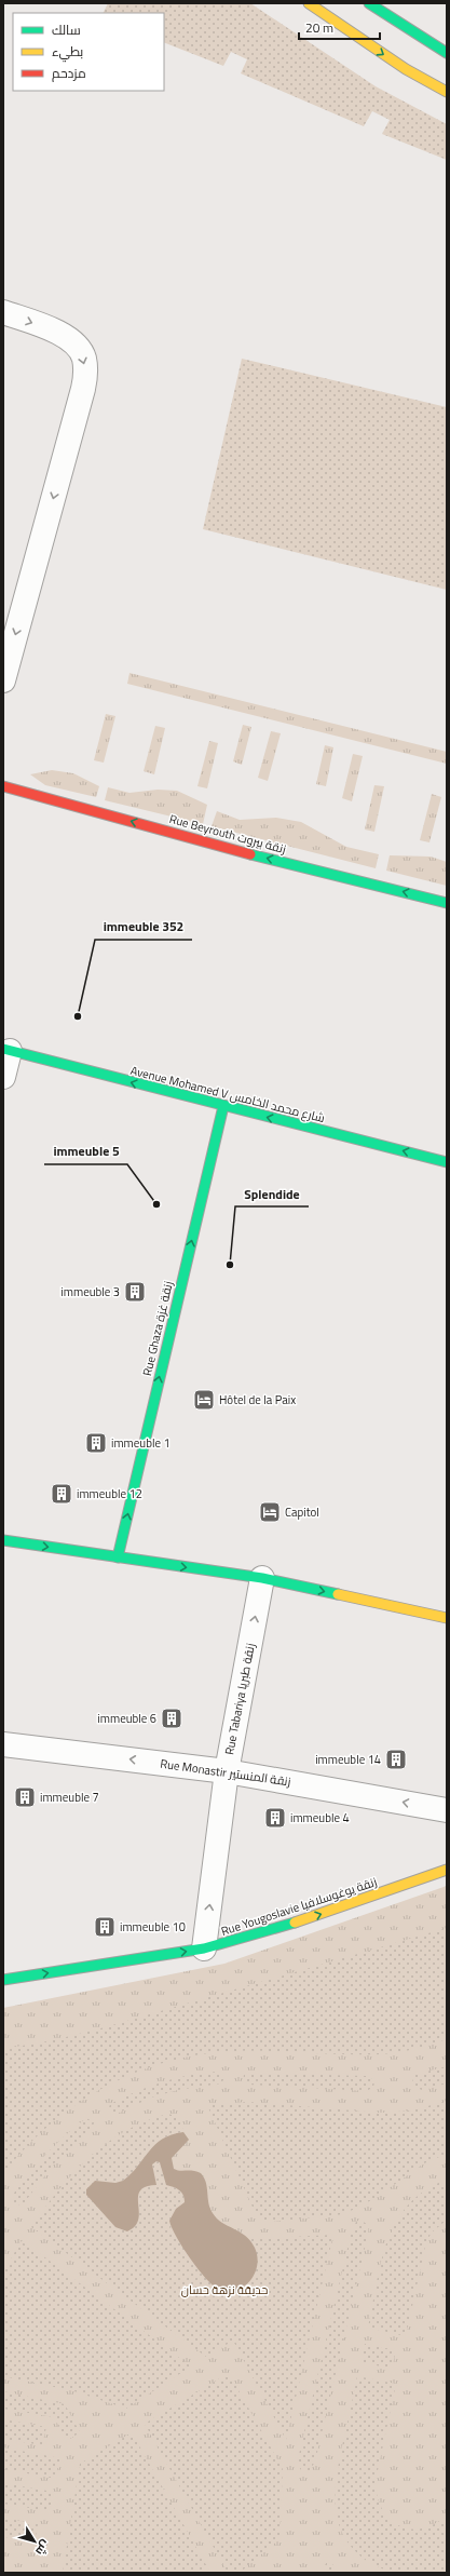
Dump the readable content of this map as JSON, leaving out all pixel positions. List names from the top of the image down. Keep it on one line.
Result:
{"streets":{"street":["Rue Beyrouth زنقة بيروت","Avenue Mohamed V شارع محمد الخامس","Rue Ghaza زنقة غزة","Rue Tabariya زنقة طبريا","Rue Monastir زنقة المنستير","Rue Yougoslavie زنقة يوغوسلافيا"]},"crossings":[["Avenue Mohamed V شارع محمد الخامس","Rue Ghaza زنقة غزة"],["Rue Tabariya زنقة طبريا","Rue Monastir زنقة المنستير"],["Rue Tabariya زنقة طبريا","Rue Yougoslavie زنقة يوغوسلافيا"]],"one_way":["Rue Beyrouth زنقة بيروت","Avenue Mohamed V شارع محمد الخامس","Rue Ghaza زنقة غزة","Rue Tabariya زنقة طبريا","Rue Yougoslavie زنقة يوغوسلافيا"],"parks":["حديقة نزهة حسان"],"places":{"other":["immeuble 352","immeuble 5","Splendide"],"building":["immeuble 3","immeuble 1","immeuble 12","immeuble 6","immeuble 14","immeuble 7","immeuble 4","immeuble 10"],"hotel":["Hôtel de la Paix","Capitol"]},"legend":["سالك","بطيء","مزدحم"],"scale_bar":"20 m","north":"bottom right"}
